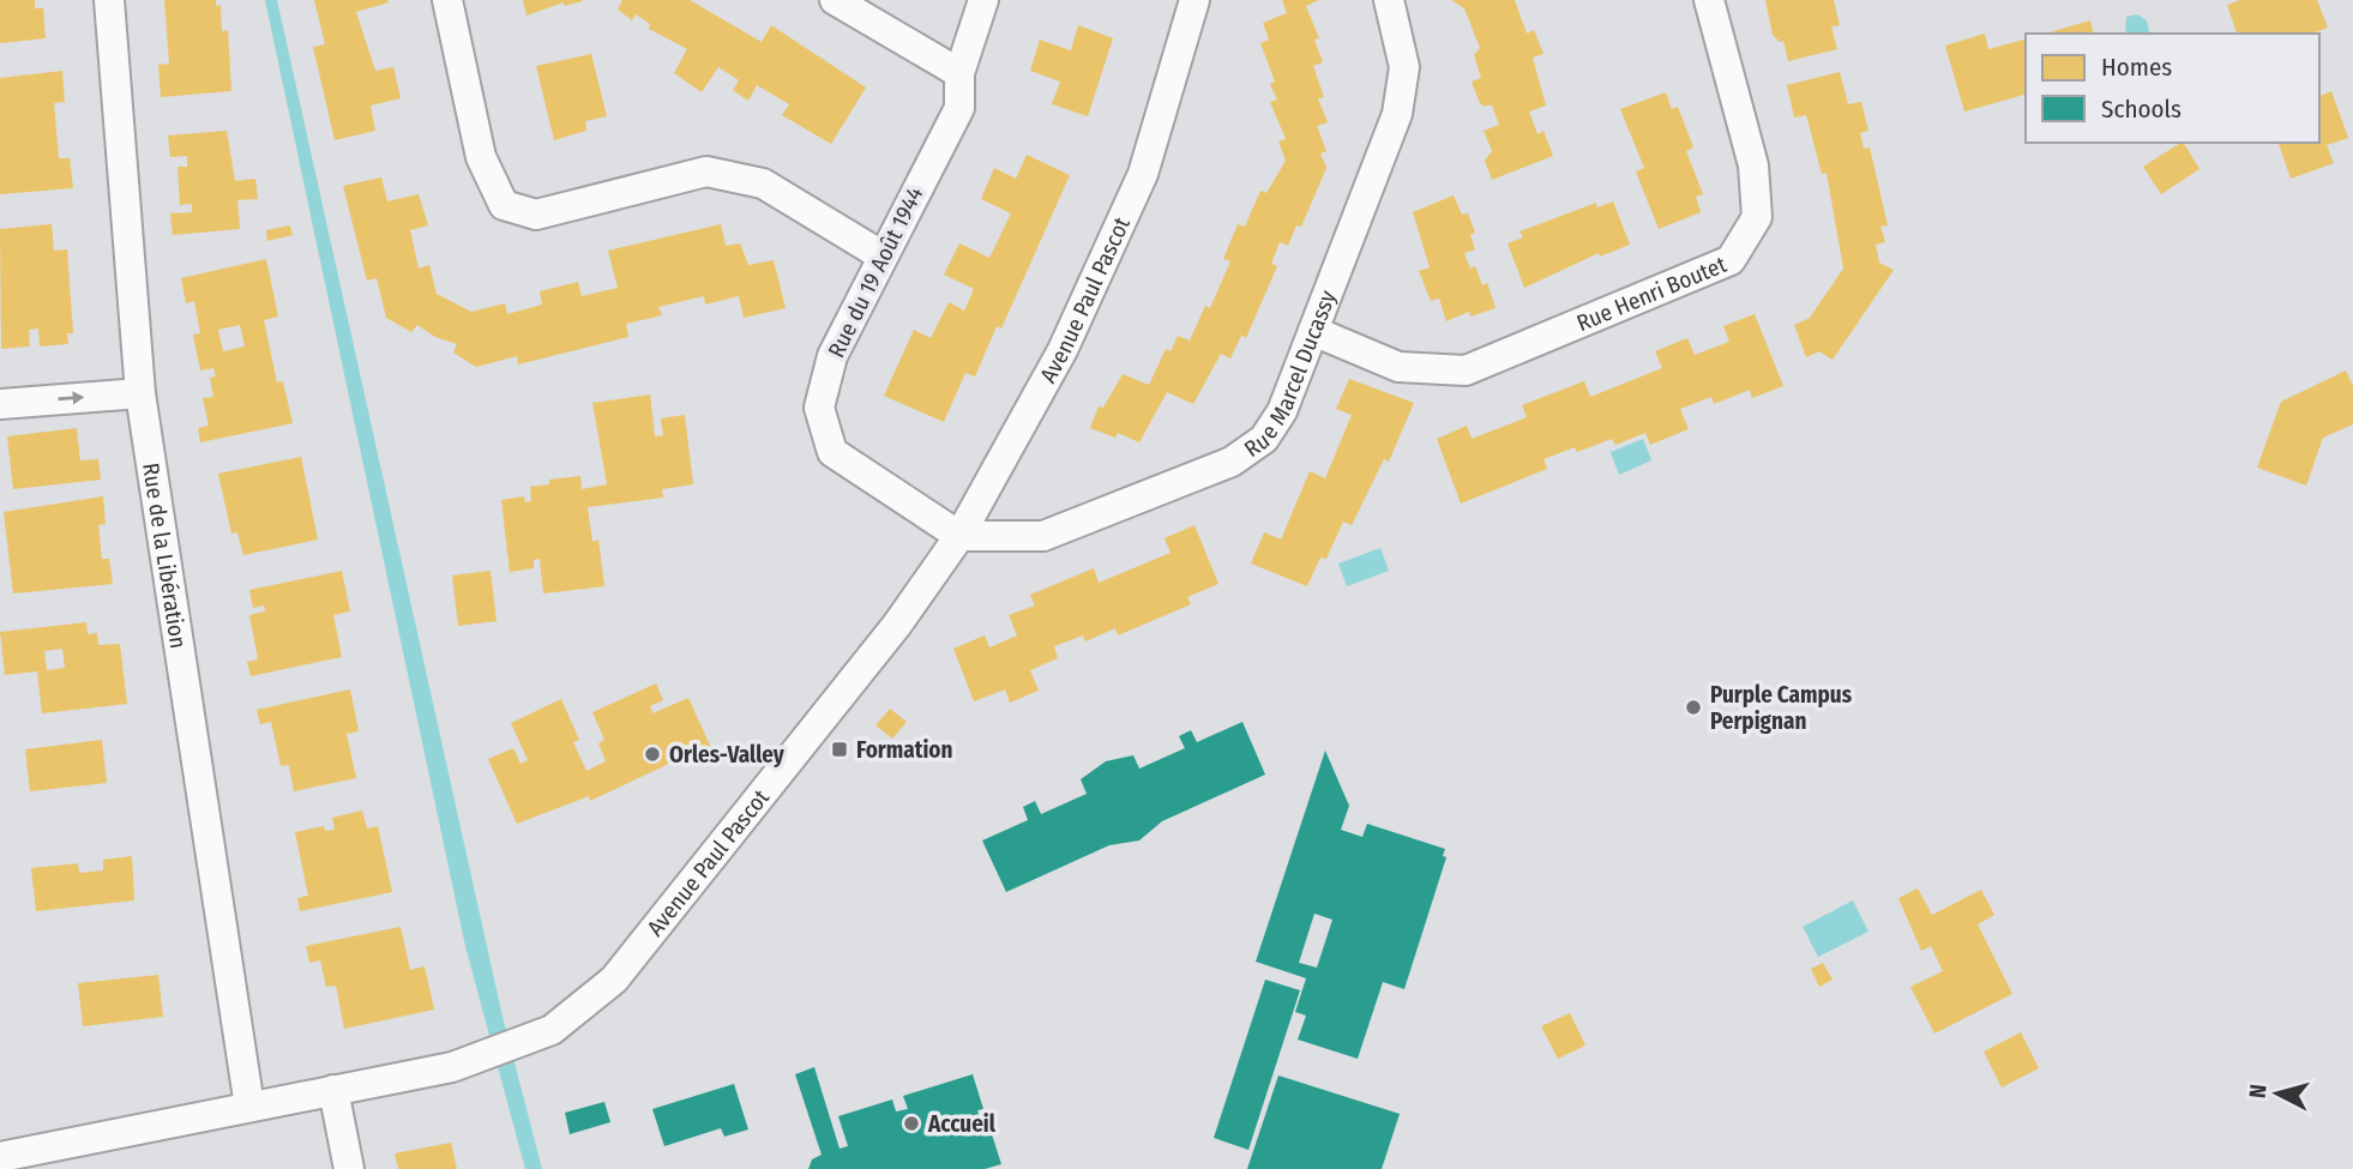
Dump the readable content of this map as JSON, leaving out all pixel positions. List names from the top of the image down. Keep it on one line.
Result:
{"streets":{"street":["Rue du 19 Août 1944","Rue Henri Boutet","Avenue Paul Pascot","Rue Marcel Ducassy","Rue de la Libération"]},"crossings":[["Rue du 19 Août 1944","Avenue Paul Pascot"],["Rue du 19 Août 1944","Rue Marcel Ducassy"],["Rue Henri Boutet","Rue Marcel Ducassy"],["Avenue Paul Pascot","Rue Marcel Ducassy"],["Avenue Paul Pascot","Rue de la Libération"]],"places":{"other":["Purple Campus Perpignan","Orles-Valley","Accueil"],"transit":["Formation"]},"legend":["Homes","Schools"],"north":"left"}
